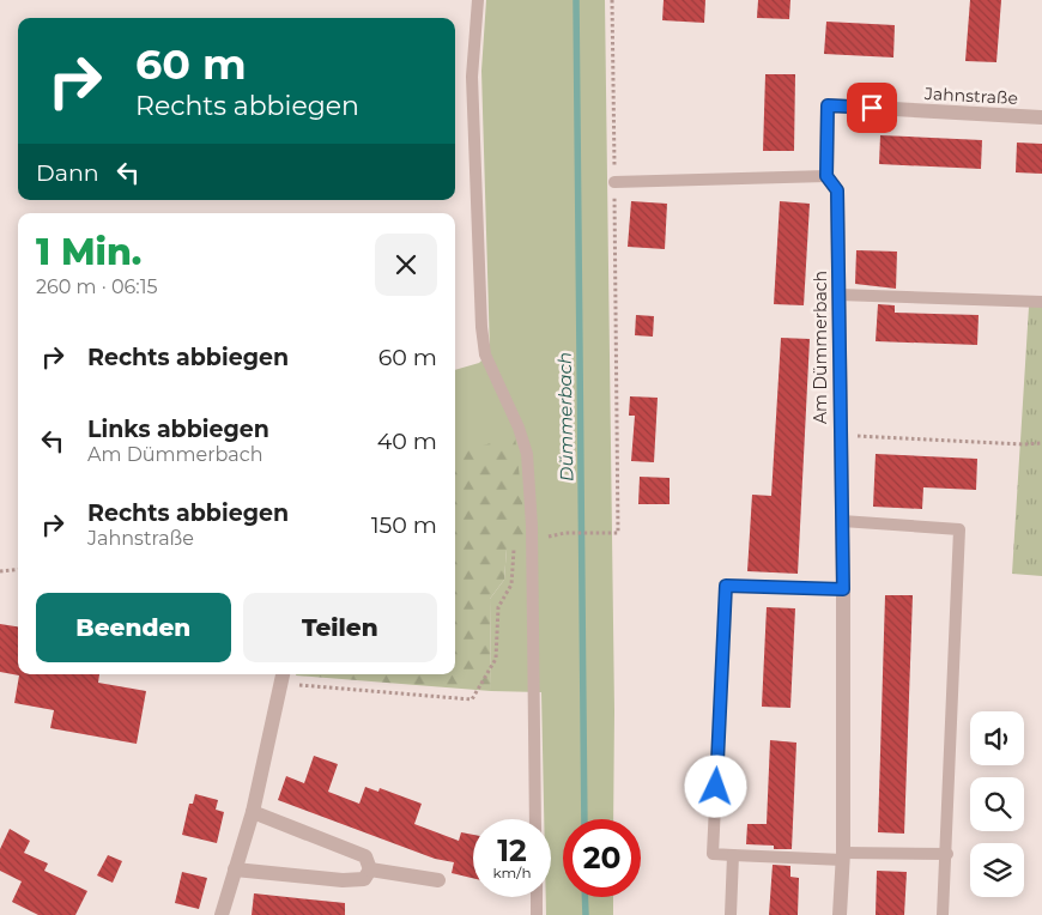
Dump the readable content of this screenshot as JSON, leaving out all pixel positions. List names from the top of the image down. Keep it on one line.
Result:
{"streets":{"street":["Jahnstraße","Am Dümmerbach"]},"crossings":[["Jahnstraße","Am Dümmerbach"]],"water":["Dümmerbach"],"page":{"turn":["60 m","Rechts abbiegen"],"then":"Dann","heading":["1 Min.","260 m · 06:15"],"list":[{"name":"Rechts abbiegen","value":"60 m"},{"name":"Links abbiegen","note":"Am Dümmerbach","value":"40 m"},{"name":"Rechts abbiegen","note":"Jahnstraße","value":"150 m"}],"buttons":["Beenden","Teilen"],"speed":"12 km/h","limit":"20"}}
